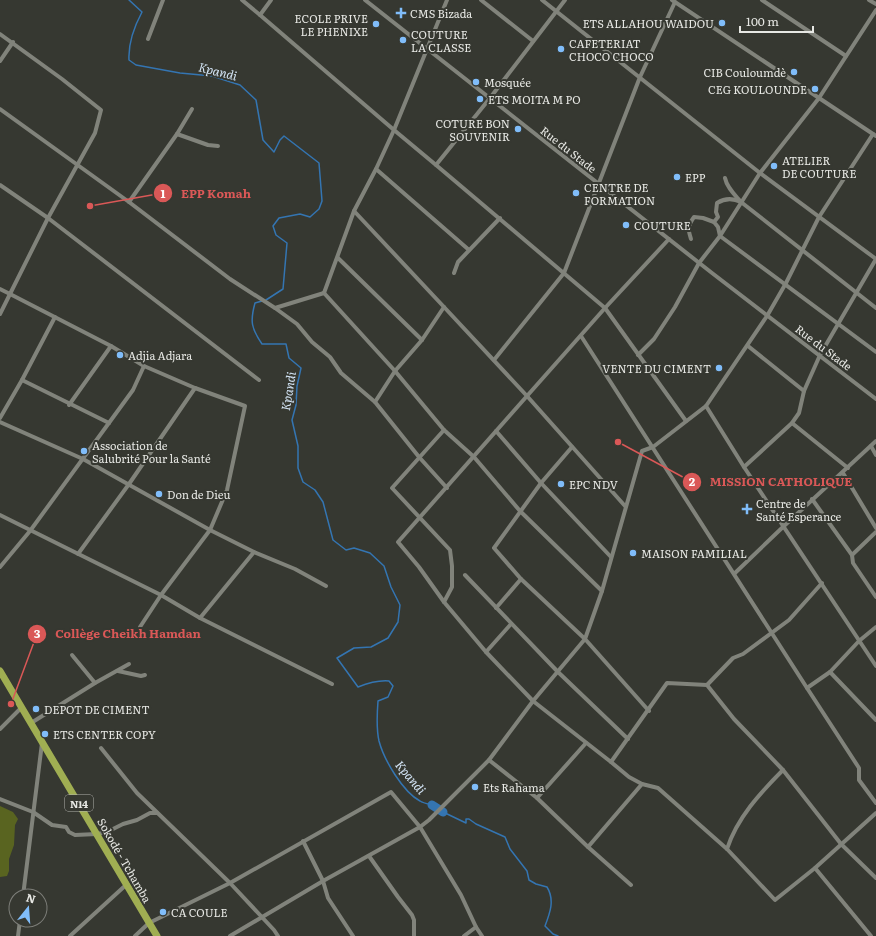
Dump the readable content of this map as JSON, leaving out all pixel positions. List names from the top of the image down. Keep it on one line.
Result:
{"streets":{"main road":["N14","Sokodé - Tchamba"],"street":["Rue du Stade"]},"water":["Kpandi"],"places":{"health":["CMS Bizada","Centre de Santé Esperance"],"other":["ETS ALLAHOU WAIDOU","ECOLE PRIVE LE PHENIXE","COUTURE LA CLASSE","CAFETERIAT CHOCO CHOCO","CIB Couloumdè","Mosquée","CEG KOULOUNDE","ETS MOITA M PO","COTURE BON SOUVENIR","ATELIER DE COUTURE","EPP","CENTRE DE FORMATION","EPP Komah","COUTURE","Adjia Adjara","VENTE DU CIMENT","MISSION CATHOLIQUE","Association de Salubrité Pour la Santé","EPC NDV","Don de Dieu","MAISON FAMILIAL","Collège Cheikh Hamdan","DEPOT DE CIMENT","ETS CENTER COPY","Ets Rahama","CA COULE"]},"scale_bar":"100 m","north":"top"}
